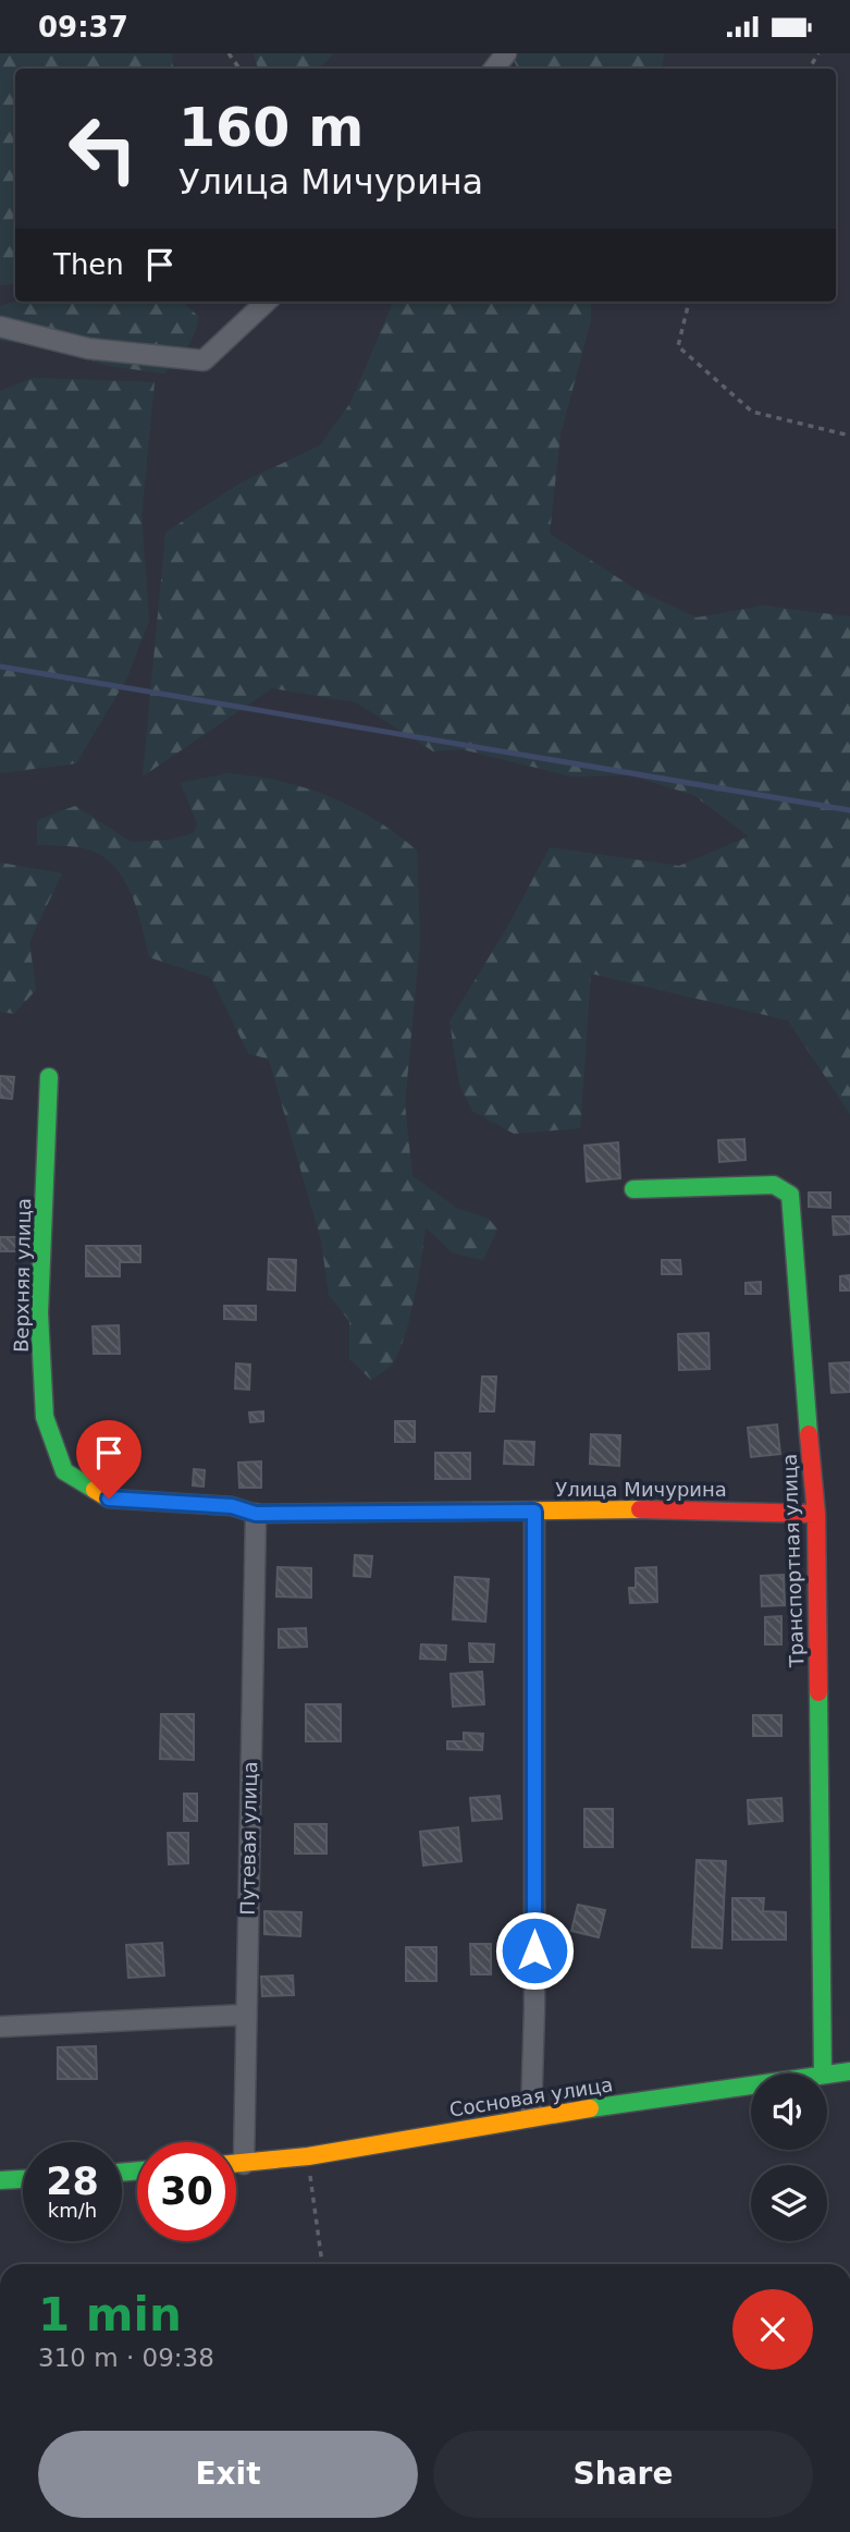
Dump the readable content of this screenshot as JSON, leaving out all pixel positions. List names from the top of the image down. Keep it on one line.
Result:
{"streets":{"street":["Верхняя улица","Улица Мичурина","Транспортная улица","Путевая улица","Сосновая улица"]},"crossings":[["Верхняя улица","Улица Мичурина"],["Улица Мичурина","Транспортная улица"],["Улица Мичурина","Путевая улица"],["Путевая улица","Сосновая улица"]],"page":{"status":"09:37","turn":["160 m","Улица Мичурина"],"then":"Then","speed":"28 km/h","limit":"30","heading":["1 min","310 m · 09:38"],"buttons":["Exit","Share"]}}
